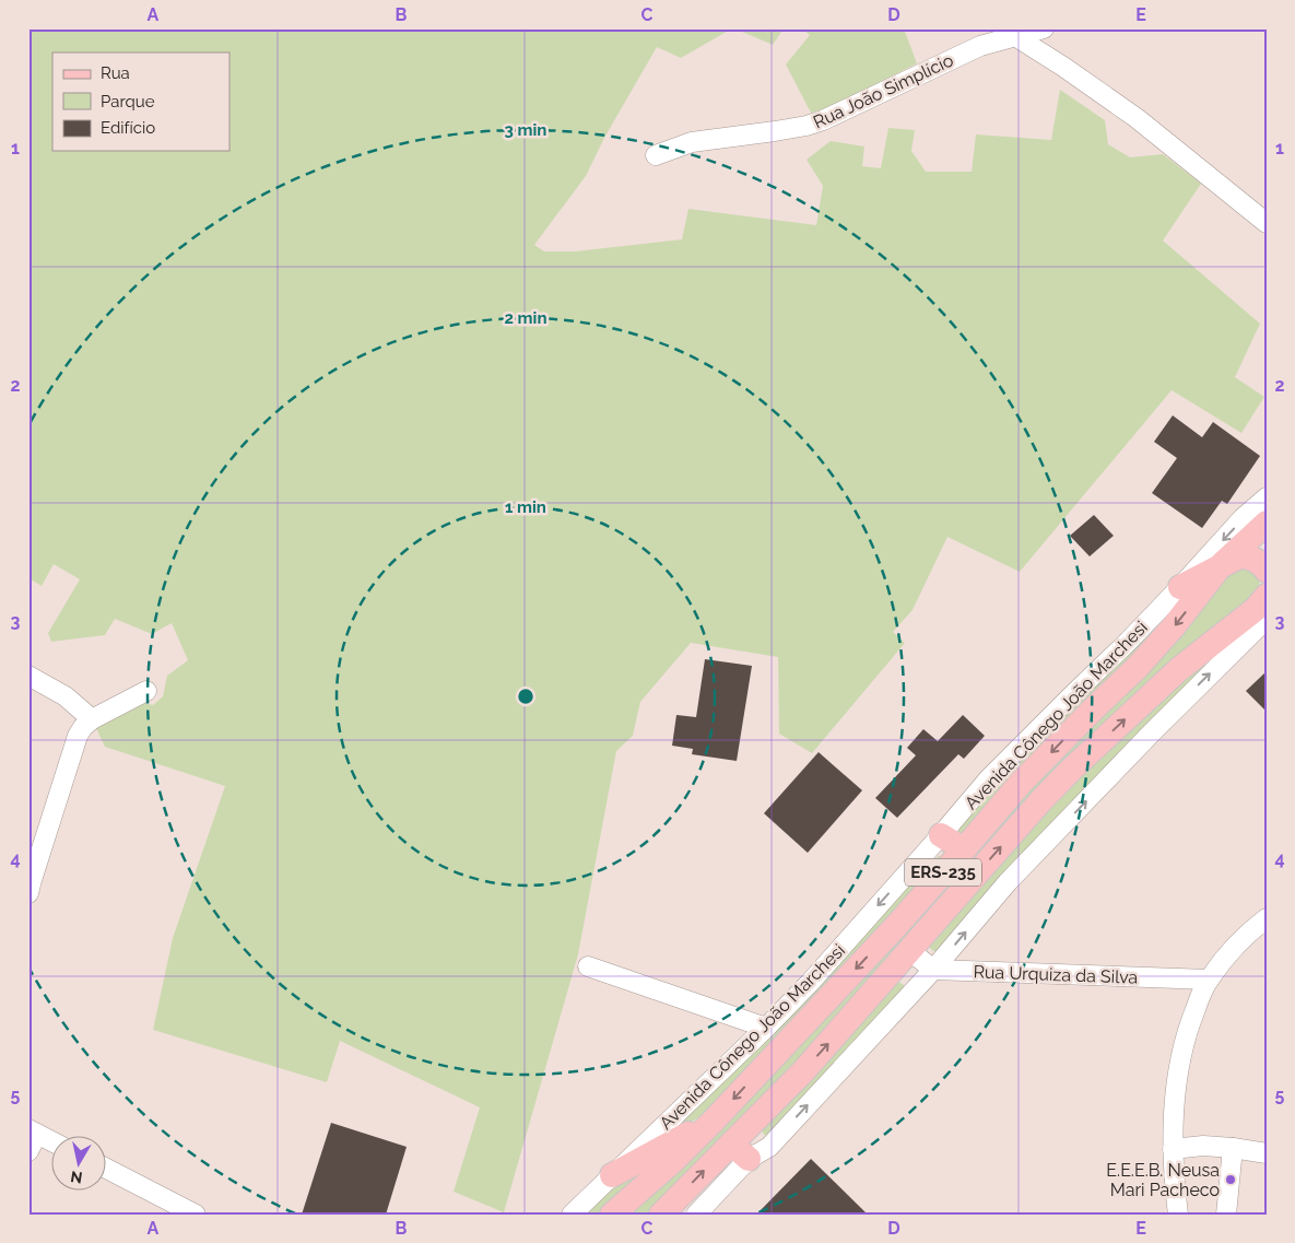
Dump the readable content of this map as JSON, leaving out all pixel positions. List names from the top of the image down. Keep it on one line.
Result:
{"streets":{"main road":["Avenida Cônego João Marchesi","ERS-235"],"street":["Rua João Simplício","Rua Urquiza da Silva"]},"places":["E.E.E.B. Neusa Mari Pacheco"],"legend":["Rua","Parque","Edifício"],"north":"bottom","grid":{"columns":["A","B","C","D","E"],"rows":["1","2","3","4","5"]},"rings":["3 min","2 min","1 min"]}
